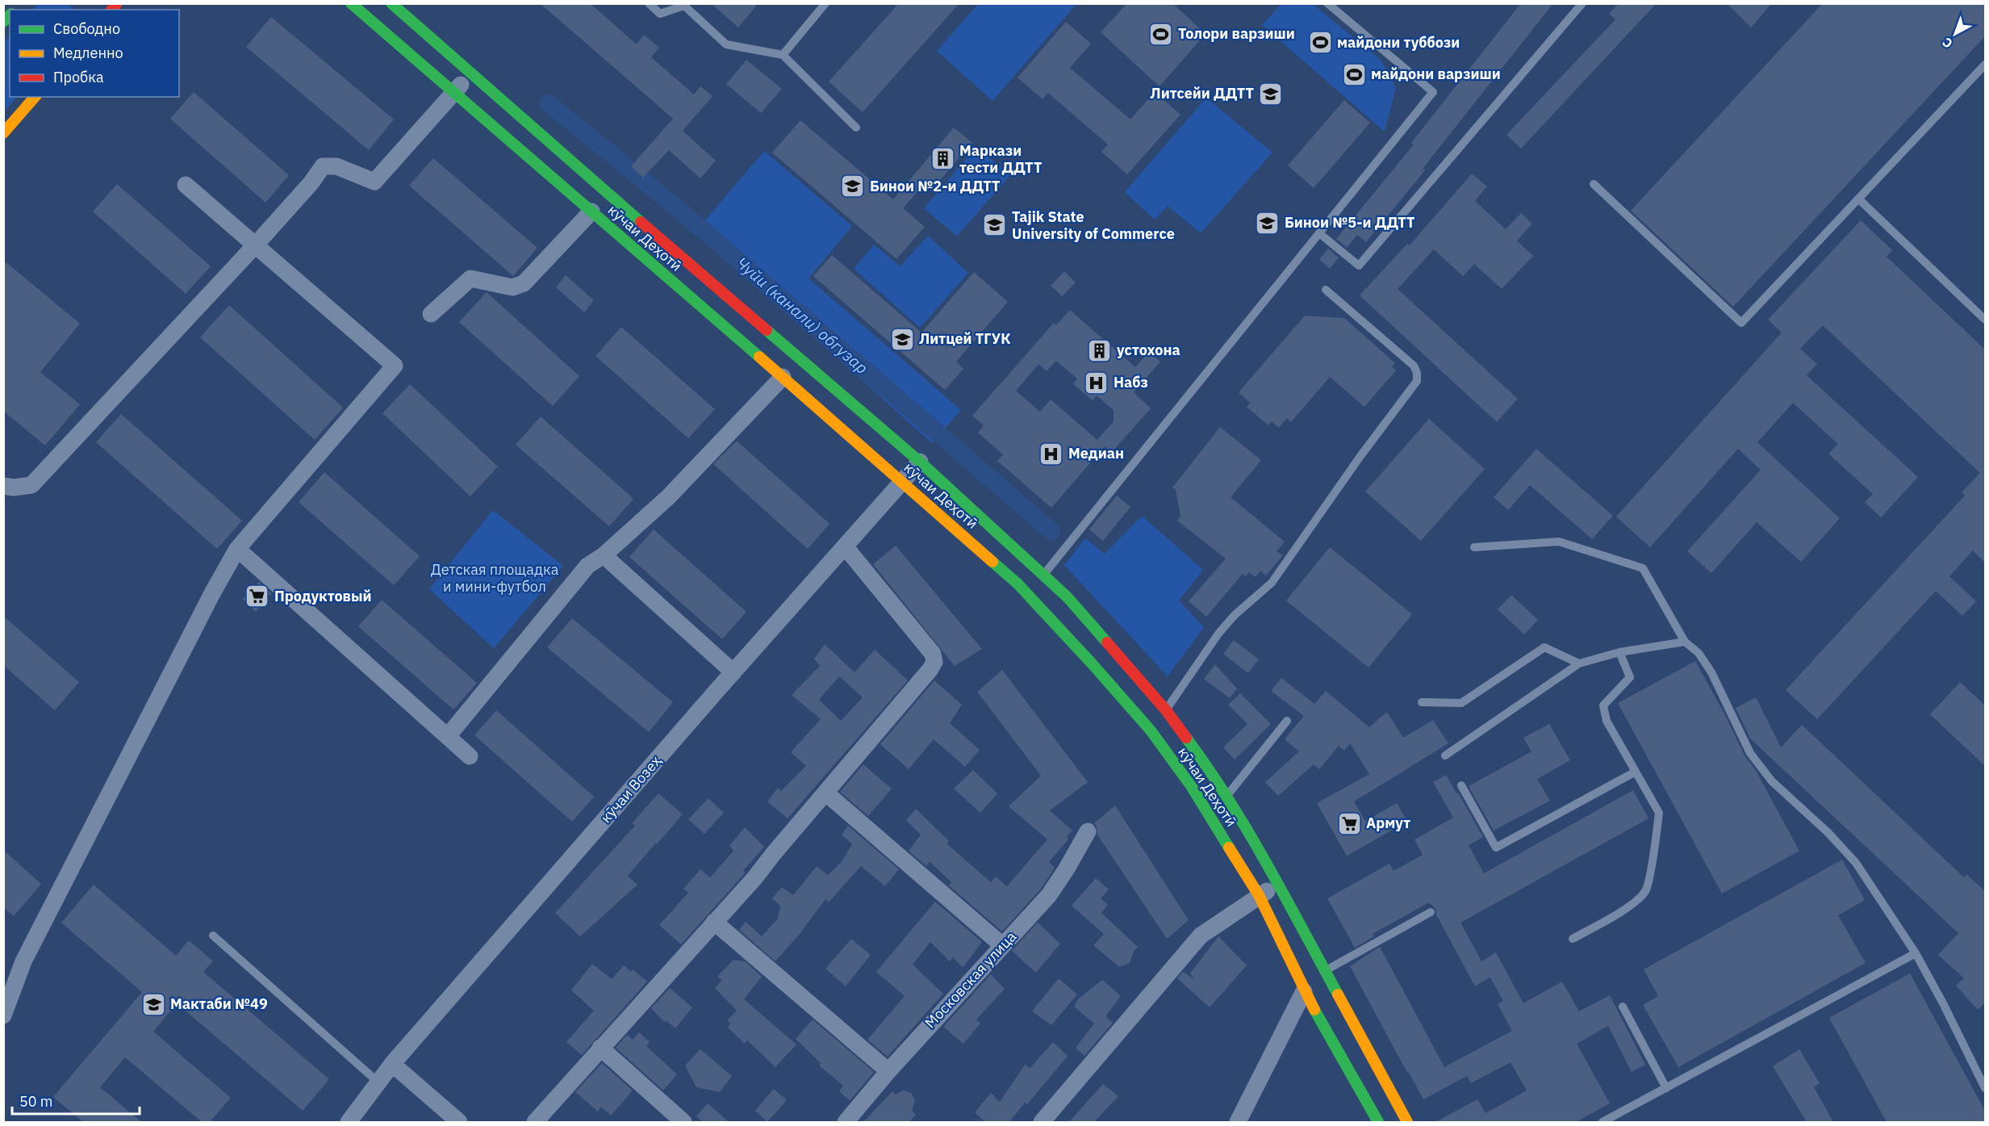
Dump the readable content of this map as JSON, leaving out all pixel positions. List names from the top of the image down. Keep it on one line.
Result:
{"streets":{"main road":["кӯчаи Деҳотӣ"],"street":["кӯчаи Возеҳ","Московская улица"]},"crossings":[["кӯчаи Деҳотӣ","кӯчаи Возеҳ"]],"water":["Чуйи (канали) обгузар"],"parks":["Детская площадка и мини-футбол"],"places":{"sports":["Толори варзиши","майдони туббози","майдони варзиши"],"school or university":["Литсейи ДДТТ","Бинои №2-и ДДТТ","Бинои №5-и ДДТТ","Tajik State University of Commerce","Литцей ТГУК","Мактаби №49"],"building":["Маркази тести ДДТТ","устохона"],"hospital":["Набз","Медиан"],"supermarket":["Продуктовый","Армут"]},"legend":["Свободно","Медленно","Пробка"],"scale_bar":"50 m","north":"bottom left"}
